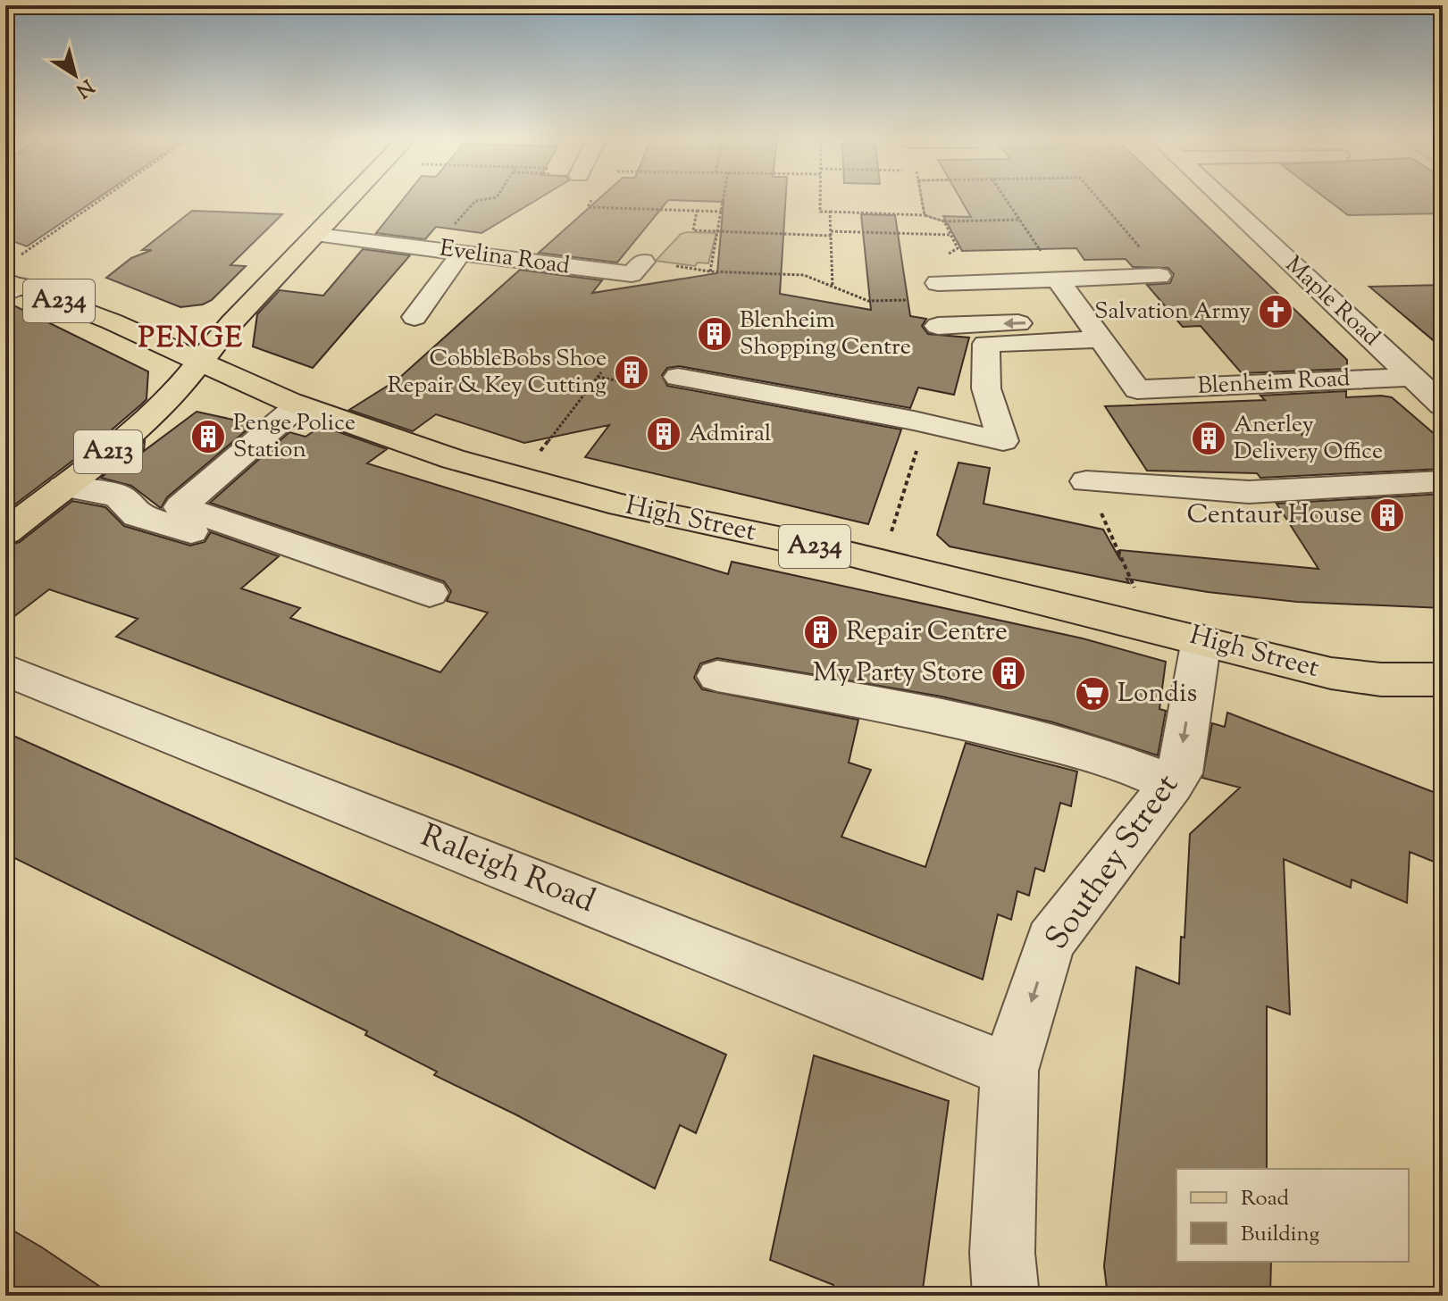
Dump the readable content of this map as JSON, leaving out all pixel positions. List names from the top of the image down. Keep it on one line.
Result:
{"streets":{"main road":["A234","A213","High Street"],"street":["Evelina Road","Maple Road","Blenheim Road","Southey Street","Raleigh Road"]},"crossings":[["Evelina Road","A213"],["Maple Road","Blenheim Road"],["A213","High Street"],["High Street","Southey Street"],["Southey Street","Raleigh Road"]],"one_way":["Southey Street"],"districts":["PENGE"],"places":{"church":["Salvation Army"],"building":["Blenheim Shopping Centre","CobbleBobs Shoe Repair & Key Cutting","Admiral","Penge Police Station","Anerley Delivery Office","Centaur House","Repair Centre","My Party Store"],"supermarket":["Londis"]},"legend":["Road","Building"],"north":"bottom right"}
